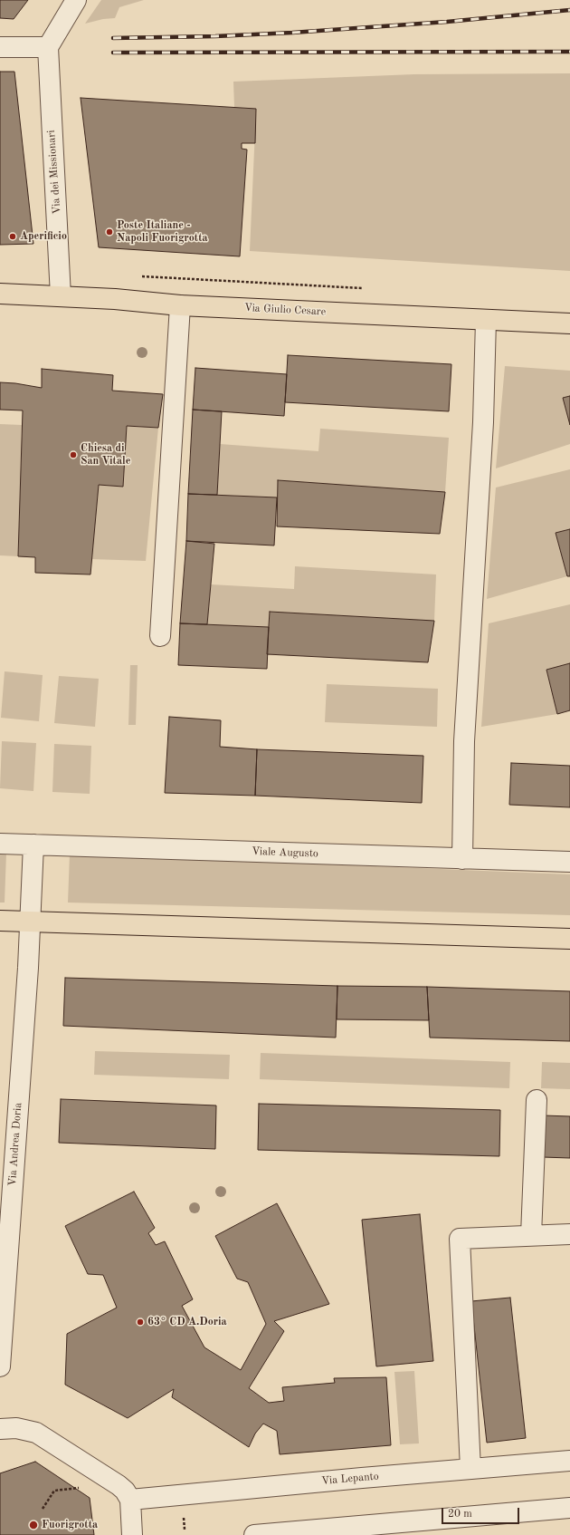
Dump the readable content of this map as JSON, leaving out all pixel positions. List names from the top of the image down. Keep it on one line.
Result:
{"streets":{"main road":["Via Giulio Cesare"],"street":["Via dei Missionari","Viale Augusto","Via Andrea Doria","Via Lepanto"]},"crossings":[["Via dei Missionari","Via Giulio Cesare"],["Viale Augusto","Via Andrea Doria"]],"places":["Poste Italiane - Napoli Fuorigrotta","Aperificio","Chiesa di San Vitale","63° CD A.Doria","Fuorigrotta"],"scale_bar":"20 m"}
